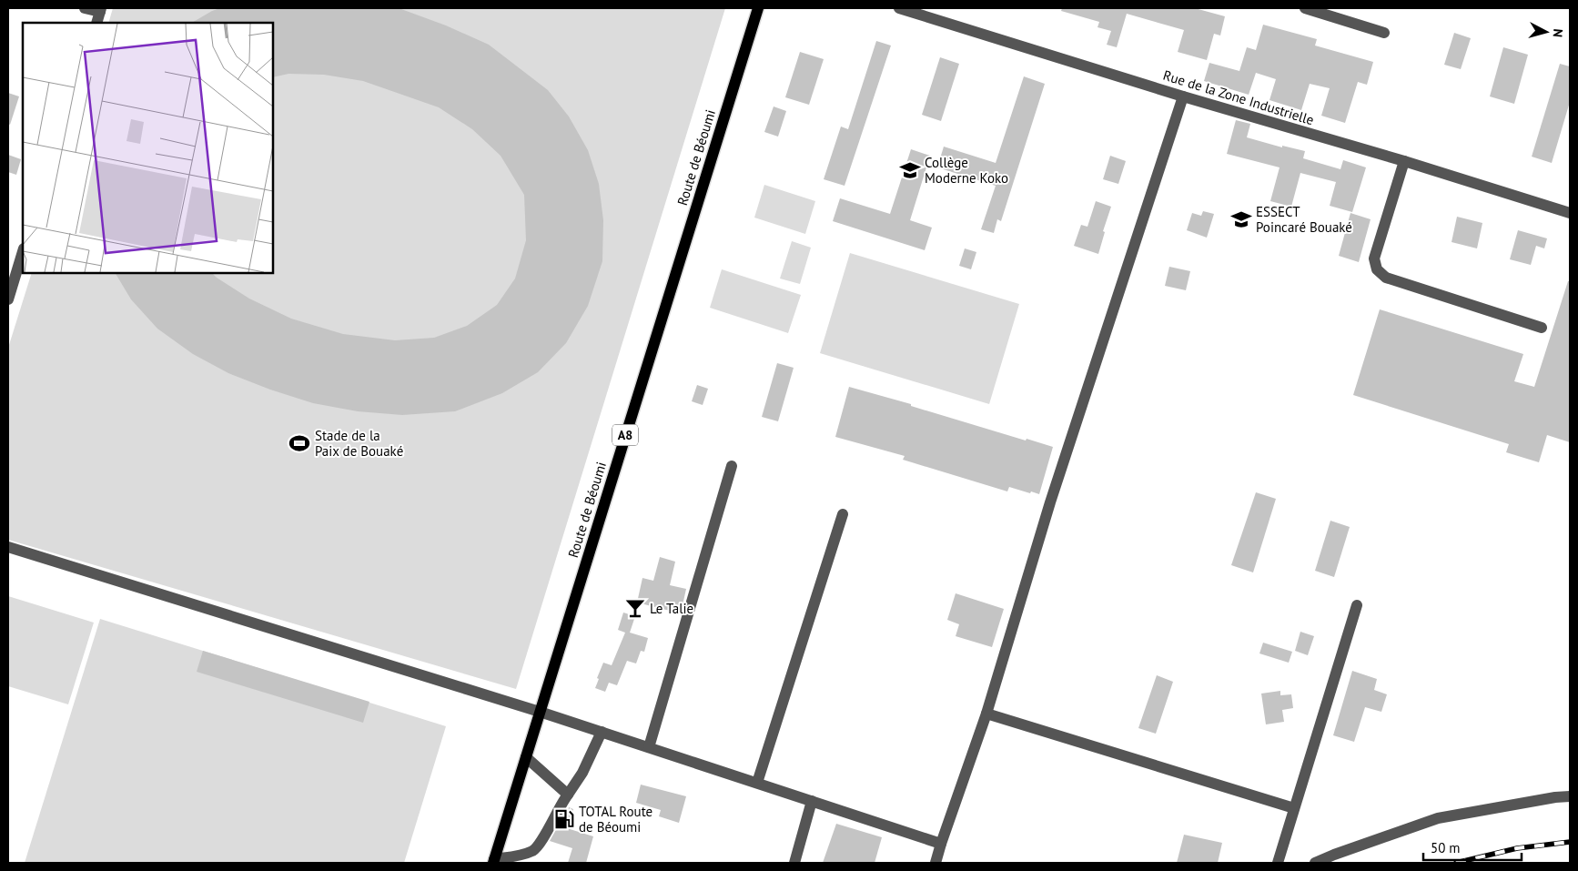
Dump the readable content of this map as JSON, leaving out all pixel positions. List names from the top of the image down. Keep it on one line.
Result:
{"streets":{"main road":["Route de Béoumi","A8"],"street":["Rue de la Zone Industrielle"]},"places":{"school or university":["Collège Moderne Koko","ESSECT Poincaré Bouaké"],"sports":["Stade de la Paix de Bouaké"],"bar":["Le Talie"],"fuel station":["TOTAL Route de Béoumi"]},"scale_bar":"50 m","north":"right"}
